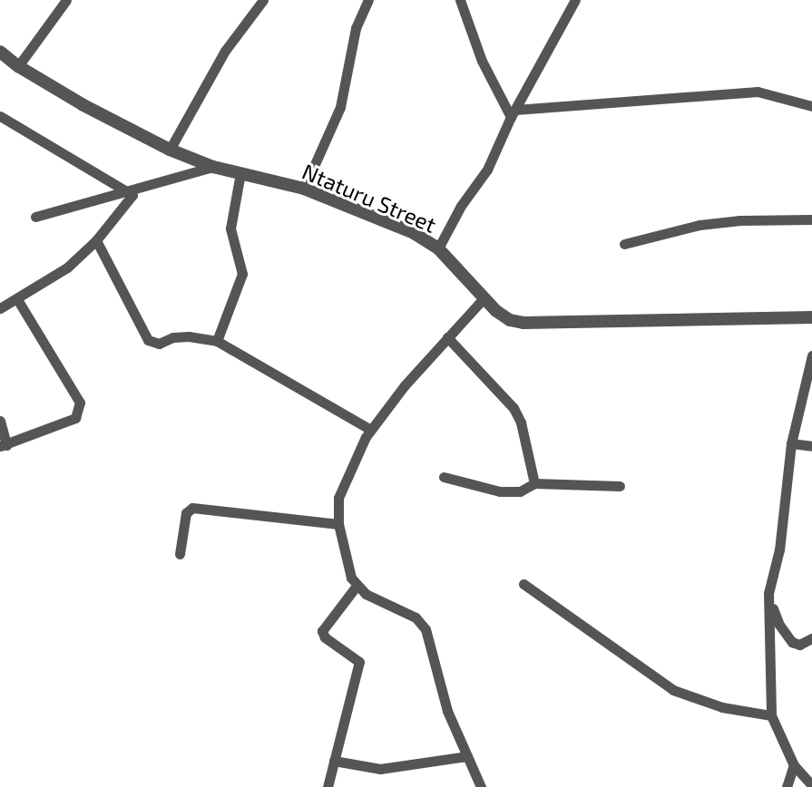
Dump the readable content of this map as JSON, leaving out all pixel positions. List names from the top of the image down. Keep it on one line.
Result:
{"streets":{"street":["Ntaturu Street"]}}
